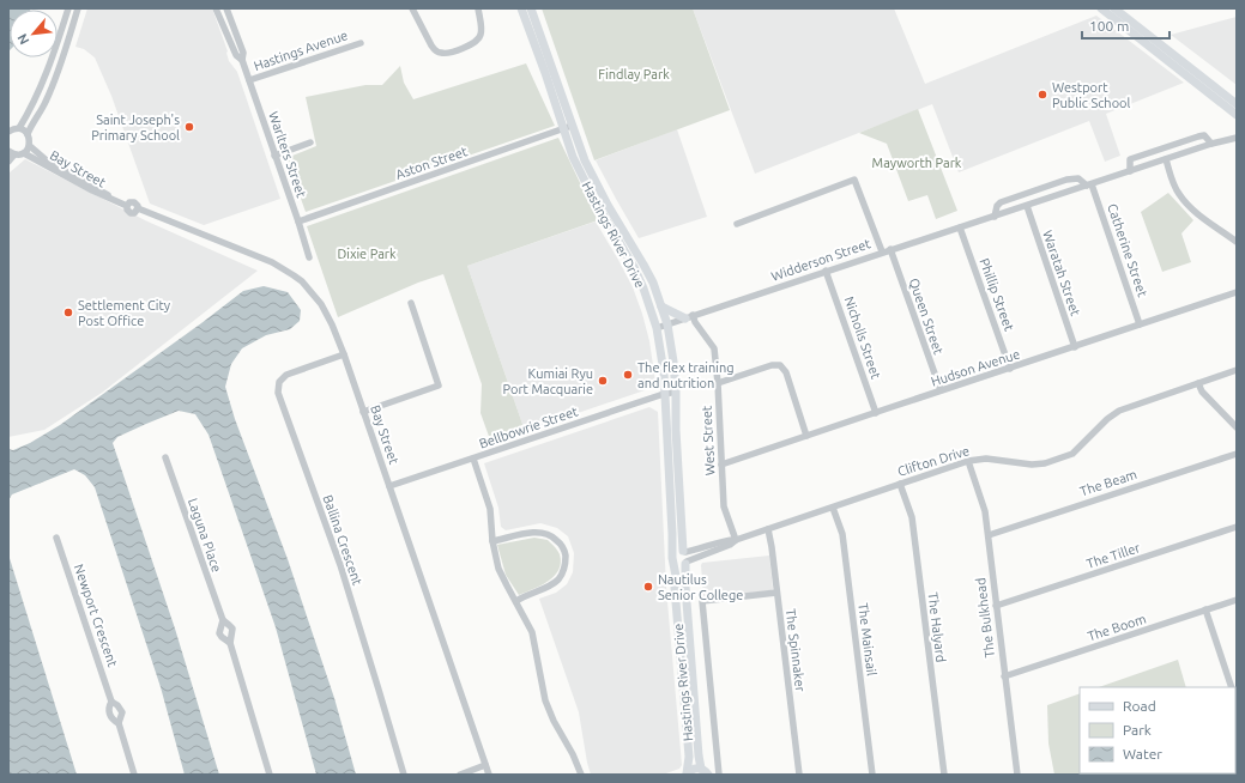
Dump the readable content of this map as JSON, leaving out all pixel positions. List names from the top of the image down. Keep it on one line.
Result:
{"streets":{"main road":["Hastings River Drive"],"street":["Hastings Avenue","Warlters Street","Aston Street","Bay Street","Catherine Street","Widderson Street","Waratah Street","Phillip Street","Queen Street","Nicholls Street","Hudson Avenue","Bellbowrie Street","West Street","Clifton Drive","The Beam","Laguna Place","Ballina Crescent","The Tiller","Newport Crescent","The Bulkhead","The Halyard","The Boom","The Mainsail","The Spinnaker"]},"crossings":[["Hastings Avenue","Warlters Street"],["Warlters Street","Aston Street"],["Aston Street","Hastings River Drive"],["Bay Street","Bellbowrie Street"],["Bay Street","Ballina Crescent"],["Hastings River Drive","Widderson Street"],["Hastings River Drive","Bellbowrie Street"],["Hastings River Drive","Clifton Drive"],["Hastings River Drive","The Spinnaker"],["Catherine Street","Widderson Street"],["Catherine Street","Hudson Avenue"],["Widderson Street","Waratah Street"],["Widderson Street","Phillip Street"],["Widderson Street","Queen Street"],["Widderson Street","Nicholls Street"],["Widderson Street","West Street"],["Waratah Street","Hudson Avenue"],["Phillip Street","Hudson Avenue"],["Queen Street","Hudson Avenue"],["Nicholls Street","Hudson Avenue"],["Hudson Avenue","West Street"],["West Street","Clifton Drive"],["Clifton Drive","The Bulkhead"],["Clifton Drive","The Halyard"],["Clifton Drive","The Mainsail"],["Clifton Drive","The Spinnaker"],["The Beam","The Bulkhead"],["The Tiller","The Bulkhead"],["The Bulkhead","The Boom"]],"parks":["Findlay Park","Mayworth Park","Dixie Park"],"places":["Westport Public School","Saint Joseph's Primary School","Settlement City Post Office","The flex training and nutrition","Kumiai Ryu Port Macquarie","Nautilus Senior College"],"legend":["Road","Park","Water"],"scale_bar":"100 m","north":"bottom left"}
